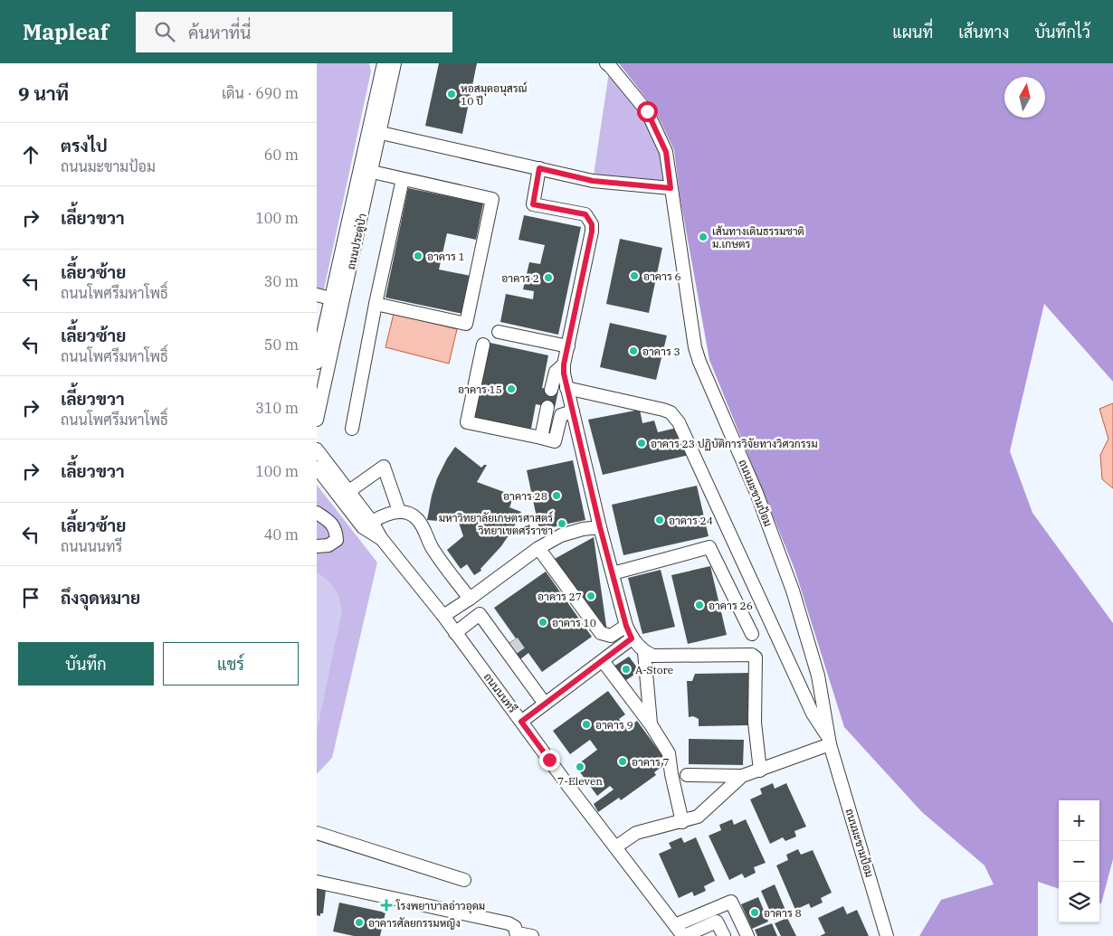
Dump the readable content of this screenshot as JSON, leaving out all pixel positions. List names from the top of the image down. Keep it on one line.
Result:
{"streets":{"street":["ถนนประดู่ป่า","ถนนมะขามป้อม","ถนนนนทรี"]},"places":{"other":["หอสมุดอนุสรณ์ 10 ปี","เส้นทางเดินธรรมชาติ ม.เกษตร","อาคาร 1","อาคาร 6","อาคาร 2","อาคาร 3","อาคาร 15","อาคาร 23 ปฏิบัติการวิจัยทางวิศวกรรม","อาคาร 28","อาคาร 24","มหาวิทยาลัยเกษตรศาสตร์ วิทยาเขตศรีราชา","อาคาร 27","อาคาร 26","อาคาร 10","A-Store","อาคาร 9","อาคาร 7","7-Eleven","อาคาร 8","อาคารศัลยกรรมหญิง"],"health":["โรงพยาบาลอ่าวอุดม"]},"north":"top","page":{"header":"Mapleaf","search":"ค้นหาที่นี่","nav":["แผนที่","เส้นทาง","บันทึกไว้"],"heading":["9 นาที","เดิน · 690 m"],"list":[["ตรงไป","ถนนมะขามป้อม","60 m"],["เลี้ยวขวา","100 m"],["เลี้ยวซ้าย","ถนนโพศรีมหาโพธิ์","30 m"],["เลี้ยวซ้าย","ถนนโพศรีมหาโพธิ์","50 m"],["เลี้ยวขวา","ถนนโพศรีมหาโพธิ์","310 m"],["เลี้ยวขวา","100 m"],["เลี้ยวซ้าย","ถนนนนทรี","40 m"],"ถึงจุดหมาย"],"buttons":["บันทึก","แชร์"],"map_buttons":["+","−"]}}
